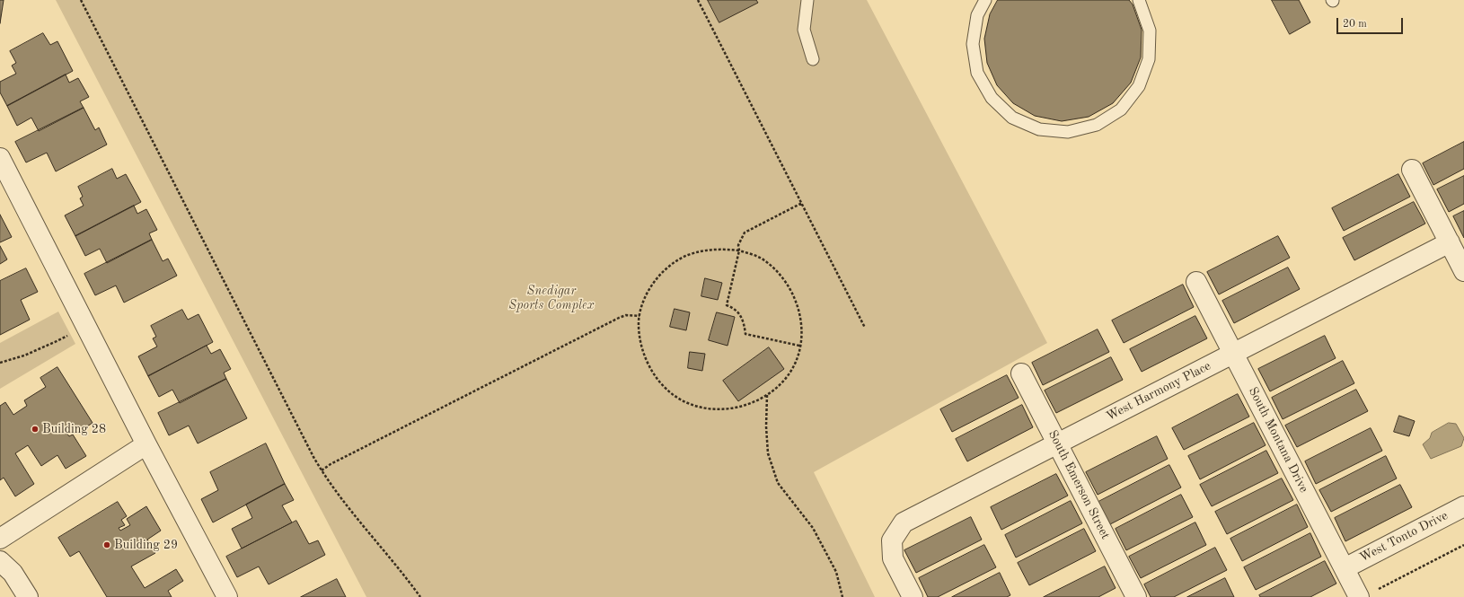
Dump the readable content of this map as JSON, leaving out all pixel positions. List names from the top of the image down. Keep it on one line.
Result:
{"streets":{"street":["West Harmony Place","South Montana Drive","South Emerson Street","West Tonto Drive"]},"crossings":[["West Harmony Place","South Montana Drive"],["West Harmony Place","South Emerson Street"],["South Montana Drive","West Tonto Drive"]],"parks":["Snedigar Sports Complex"],"places":["Building 28","Building 29"],"scale_bar":"20 m"}
